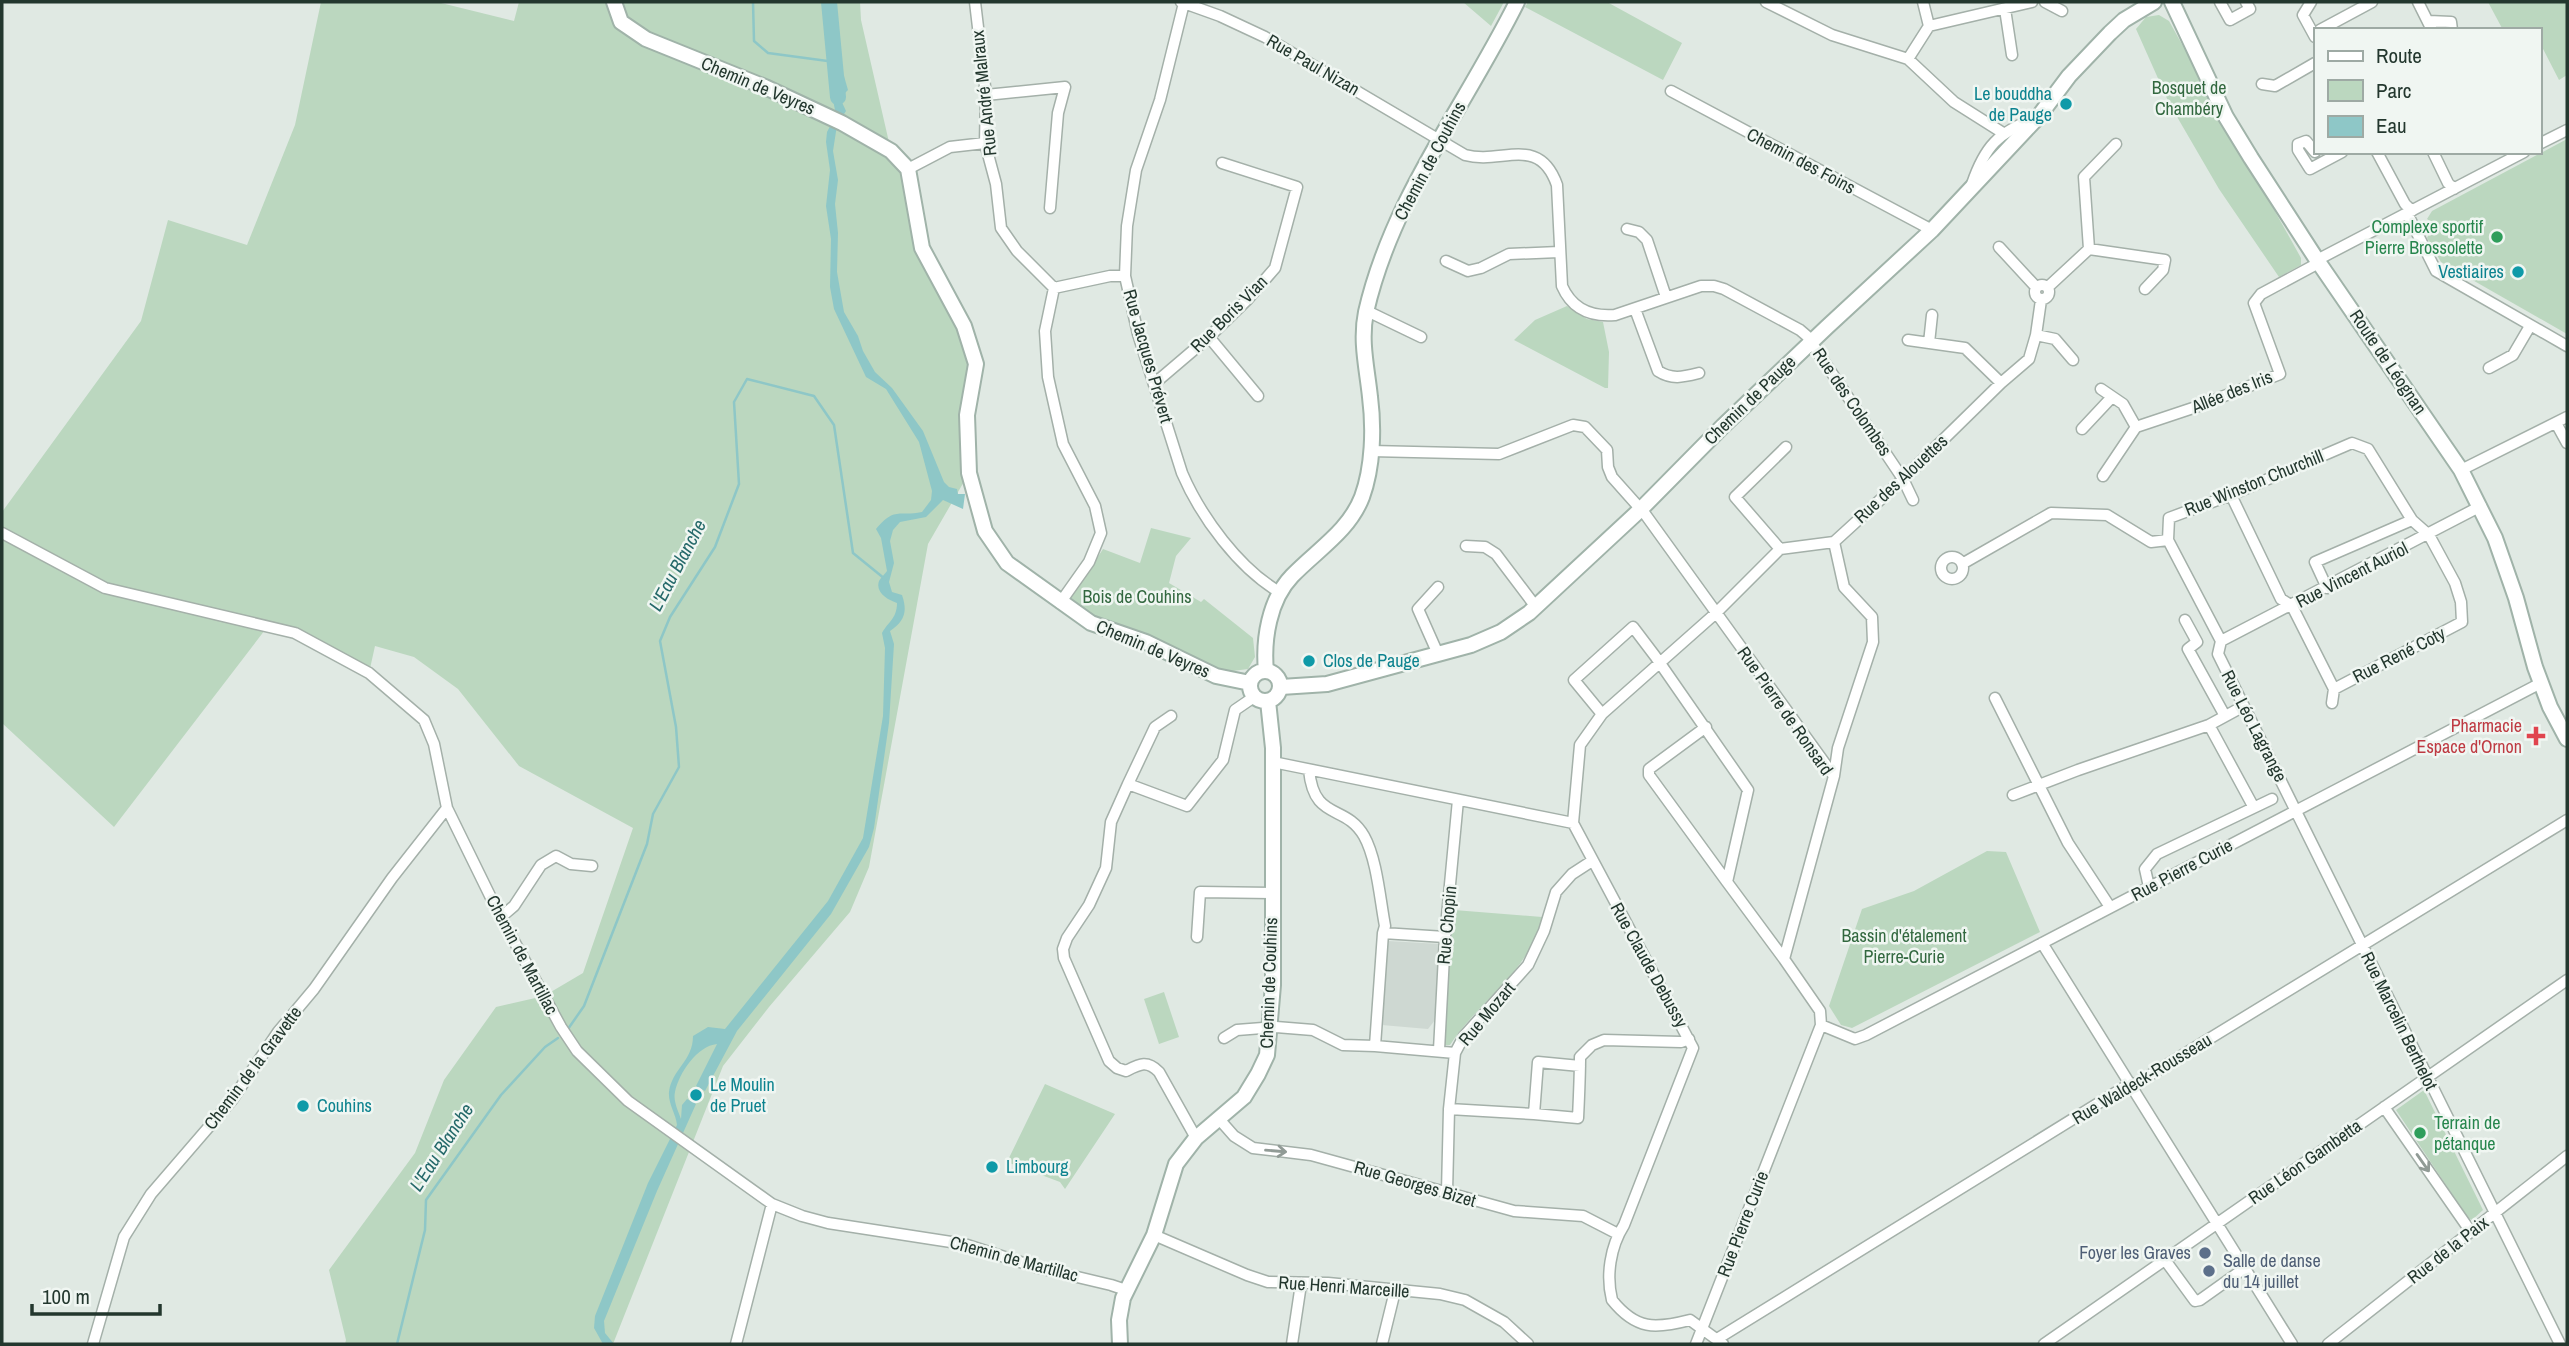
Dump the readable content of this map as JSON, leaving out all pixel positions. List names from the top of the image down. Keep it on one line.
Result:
{"streets":{"street":["Rue Paul Nizan","Chemin de Veyres","Rue André Malraux","Chemin de Couhins","Chemin des Foins","Rue Boris Vian","Rue Jacques Prévert","Route de Léognan","Allée des Iris","Chemin de Pauge","Rue des Colombes","Rue des Alouettes","Rue Winston Churchill","Rue Vincent Auriol","Rue René Coty","Rue Pierre de Ronsard","Rue Léo Lagrange","Rue Pierre Curie","Rue Chopin","Chemin de Martillac","Rue Claude Debussy","Rue Mozart","Rue Marcelin Berthelot","Chemin de la Gravette","Rue Waldeck-Rousseau","Rue Léon Gambetta","Rue Georges Bizet","Rue de la Paix","Rue Henri Marceille"]},"crossings":[["Rue Paul Nizan","Chemin de Couhins"],["Rue Paul Nizan","Rue Jacques Prévert"],["Rue Paul Nizan","Chemin de Pauge"],["Rue Paul Nizan","Rue des Colombes"],["Chemin de Veyres","Chemin de Couhins"],["Chemin de Veyres","Chemin de Pauge"],["Chemin de Couhins","Rue Jacques Prévert"],["Chemin de Couhins","Chemin de Pauge"],["Chemin de Couhins","Rue Pierre de Ronsard"],["Chemin de Couhins","Chemin de Martillac"],["Chemin de Couhins","Rue Georges Bizet"],["Chemin de Couhins","Rue Henri Marceille"],["Chemin des Foins","Chemin de Pauge"],["Rue Boris Vian","Rue Jacques Prévert"],["Route de Léognan","Allée des Iris"],["Route de Léognan","Rue Vincent Auriol"],["Route de Léognan","Rue Pierre Curie"],["Chemin de Pauge","Rue des Colombes"],["Chemin de Pauge","Rue Pierre de Ronsard"],["Rue des Colombes","Rue des Alouettes"],["Rue Winston Churchill","Rue Vincent Auriol"],["Rue Winston Churchill","Rue René Coty"],["Rue Vincent Auriol","Rue René Coty"],["Rue Vincent Auriol","Rue Léo Lagrange"],["Rue Pierre de Ronsard","Rue Pierre Curie"],["Rue Léo Lagrange","Rue Pierre Curie"],["Rue Léo Lagrange","Rue Marcelin Berthelot"],["Rue Pierre Curie","Rue Claude Debussy"],["Rue Pierre Curie","Rue Marcelin Berthelot"],["Chemin de Martillac","Chemin de la Gravette"],["Rue Claude Debussy","Rue Mozart"],["Rue Claude Debussy","Rue Georges Bizet"],["Rue Mozart","Rue Georges Bizet"],["Rue Marcelin Berthelot","Rue Waldeck-Rousseau"],["Rue Marcelin Berthelot","Rue Léon Gambetta"],["Rue Marcelin Berthelot","Rue de la Paix"]],"one_way":["Rue Georges Bizet"],"water":["L'Eau Blanche"],"parks":["Bosquet de Chambéry","Bois de Couhins","Bassin d'étalement Pierre-Curie"],"places":{"other":["Le bouddha de Pauge","Complexe sportif Pierre Brossolette","Vestiaires","Clos de Pauge","Le Moulin de Pruet","Couhins","Terrain de pétanque","Limbourg","Foyer les Graves","Salle de danse du 14 juillet"],"health":["Pharmacie Espace d'Ornon"]},"legend":["Route","Parc","Eau"],"scale_bar":"100 m"}
